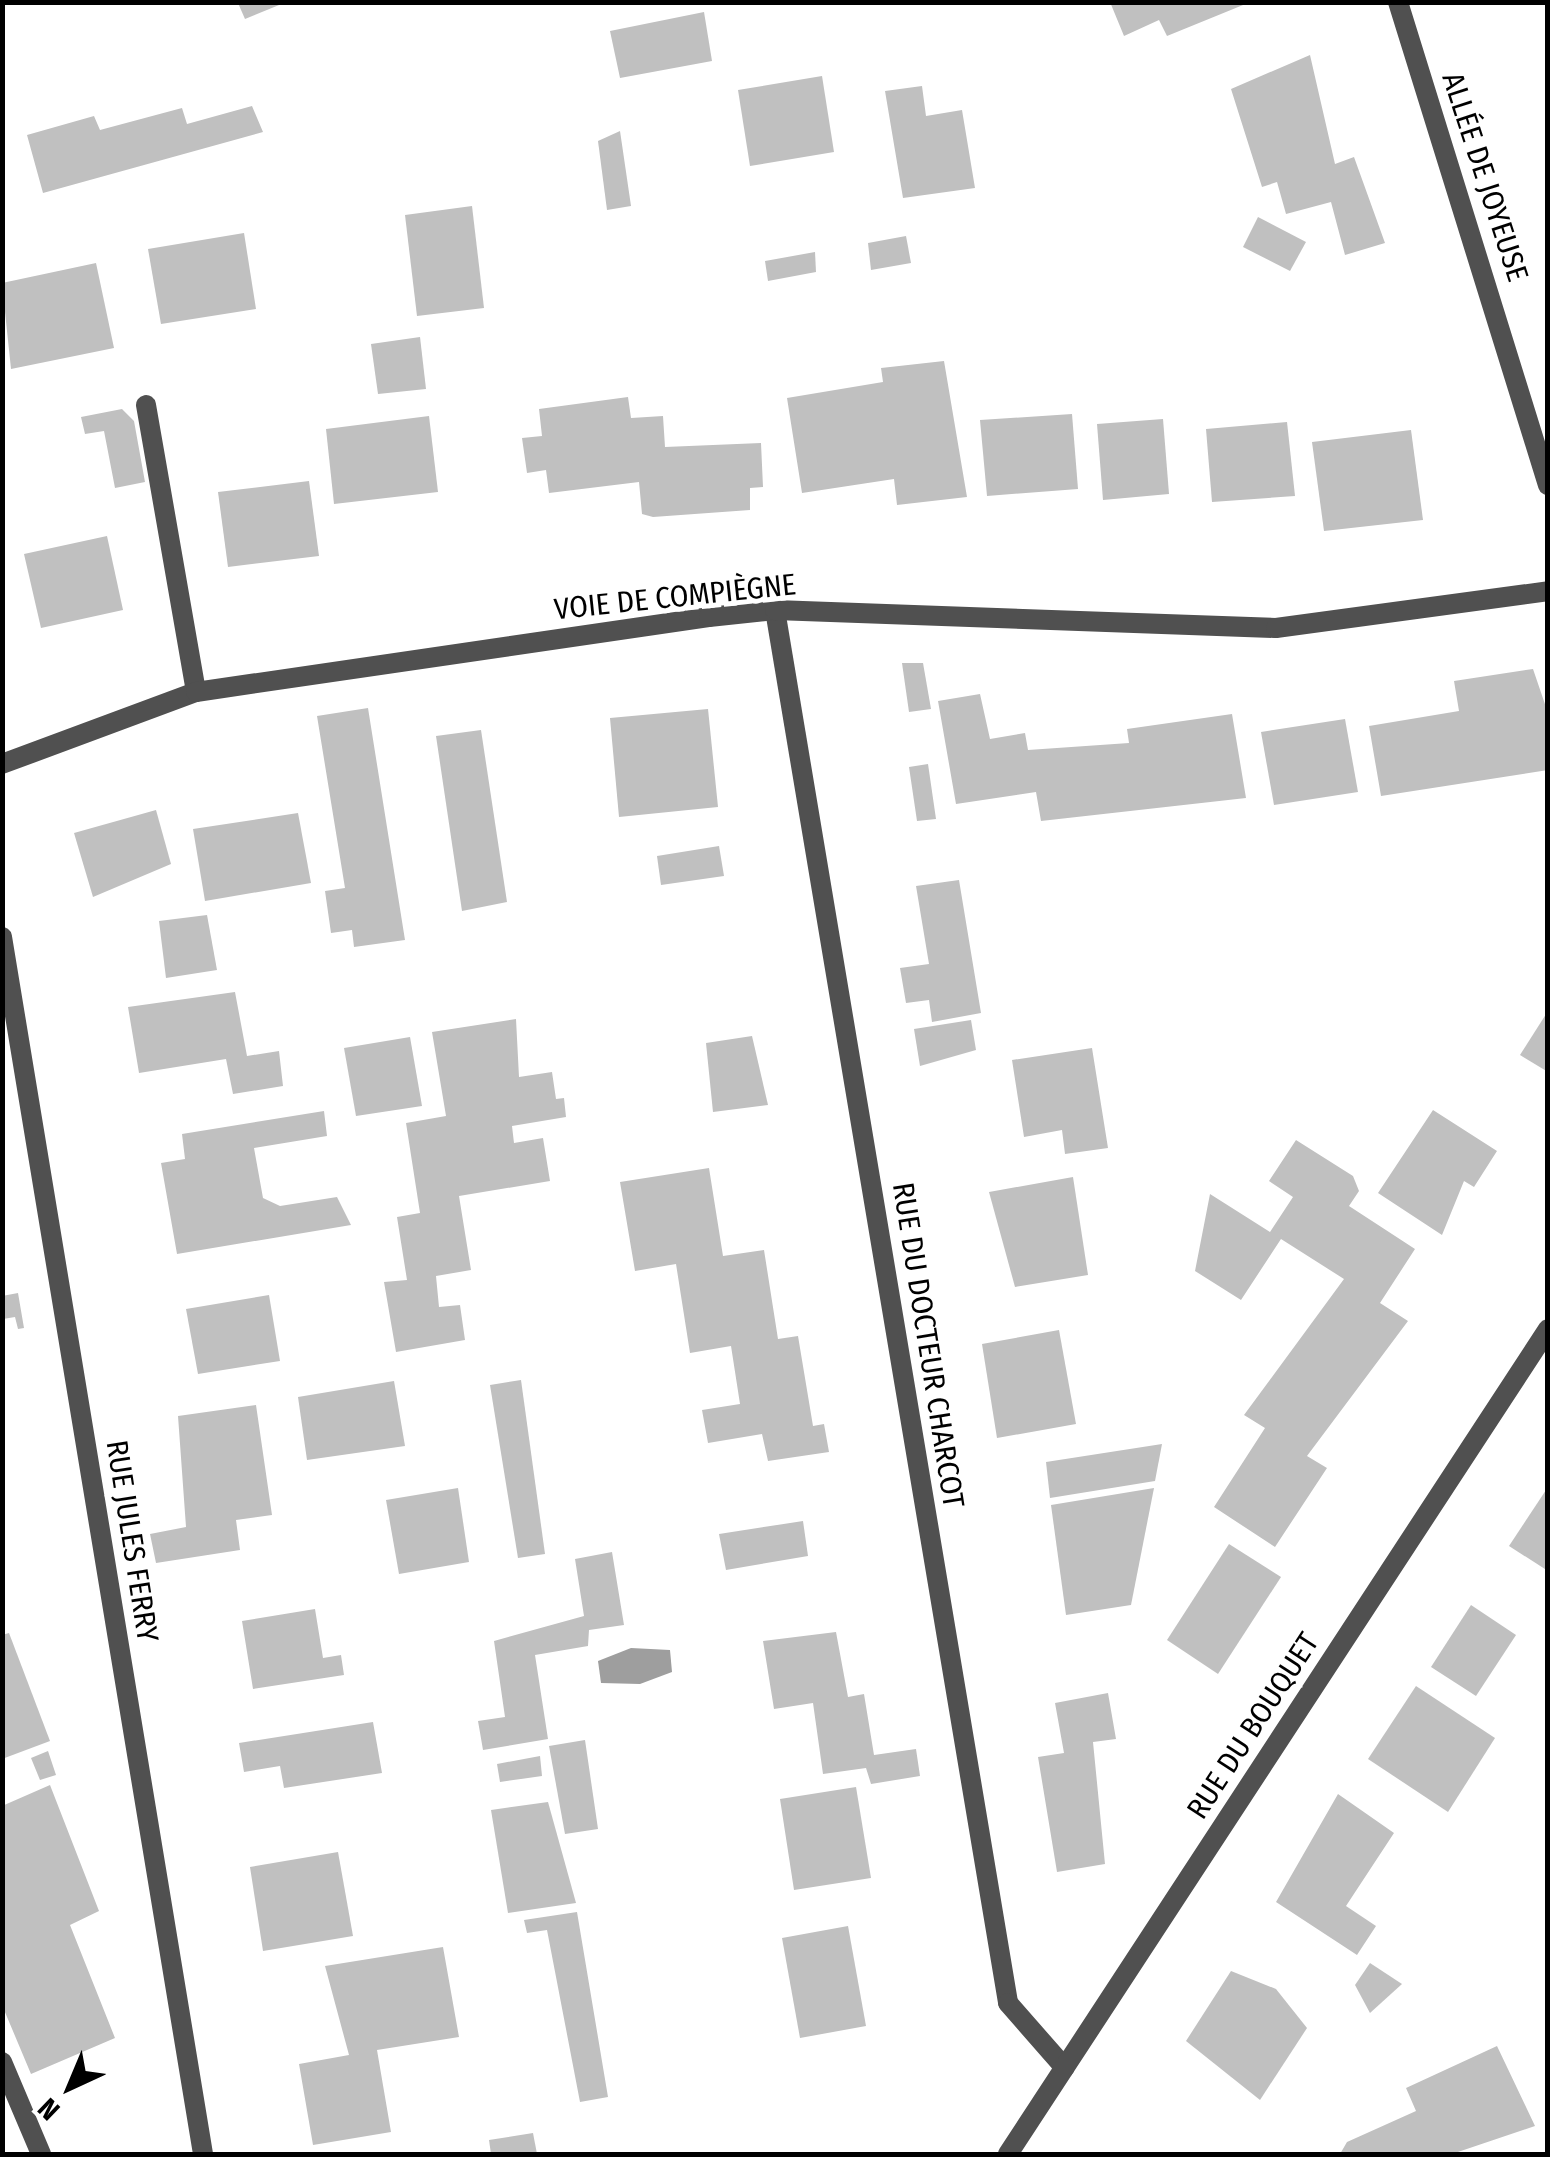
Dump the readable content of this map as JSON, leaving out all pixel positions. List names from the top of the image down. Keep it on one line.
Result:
{"streets":{"street":["ALLÉE DE JOYEUSE","VOIE DE COMPIÈGNE","RUE DU DOCTEUR CHARCOT","RUE JULES FERRY","RUE DU BOUQUET"]},"crossings":[["VOIE DE COMPIÈGNE","RUE DU DOCTEUR CHARCOT"],["RUE DU DOCTEUR CHARCOT","RUE DU BOUQUET"]],"north":"bottom left"}
